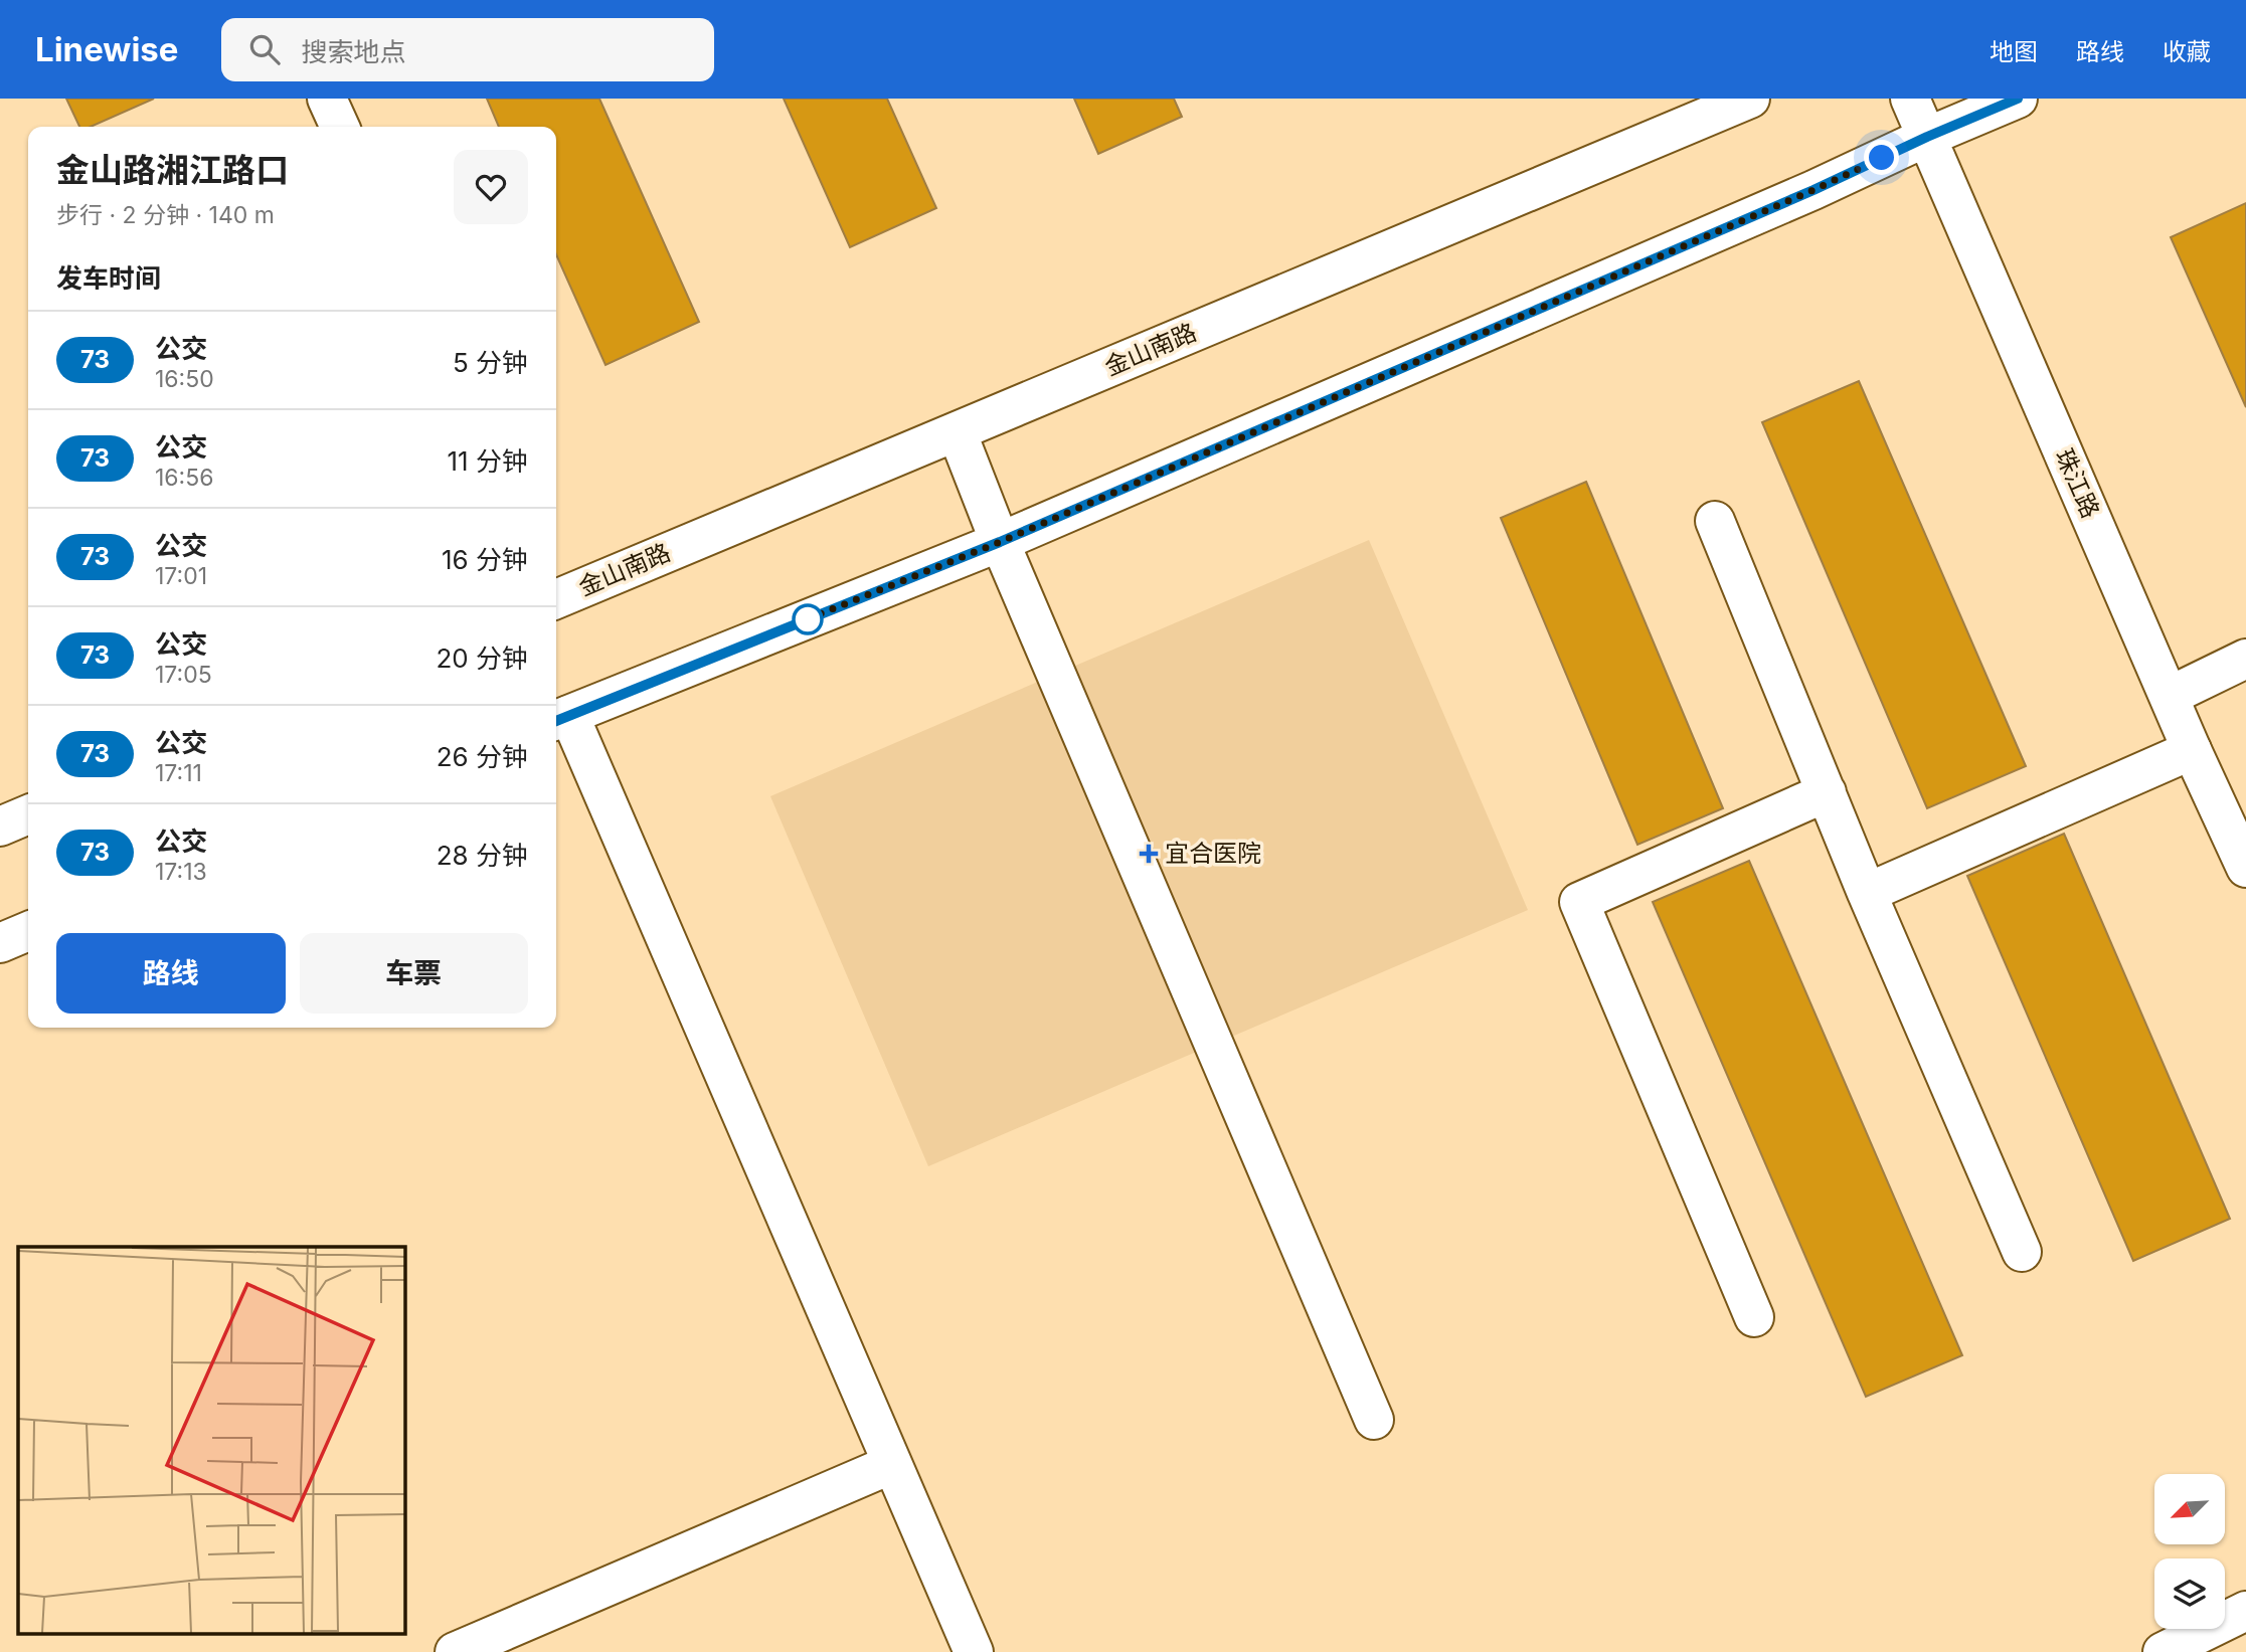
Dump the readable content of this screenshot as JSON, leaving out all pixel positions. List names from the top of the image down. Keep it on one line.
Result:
{"streets":{"street":["金山南路","珠江路"]},"places":{"health":["宜合医院"]},"lines":["bus line 73"],"north":"bottom left","page":{"header":"Linewise","search":"搜索地点","nav":["地图","路线","收藏"],"heading":[["金山路湘江路口","步行 · 2 分钟 · 140 m"],"发车时间"],"list":[{"mark":"73","name":"公交","note":"16:50","value":"5 分钟"},{"mark":"73","name":"公交","note":"16:56","value":"11 分钟"},{"mark":"73","name":"公交","note":"17:01","value":"16 分钟"},{"mark":"73","name":"公交","note":"17:05","value":"20 分钟"},{"mark":"73","name":"公交","note":"17:11","value":"26 分钟"},{"mark":"73","name":"公交","note":"17:13","value":"28 分钟"}],"buttons":["路线","车票"]}}
